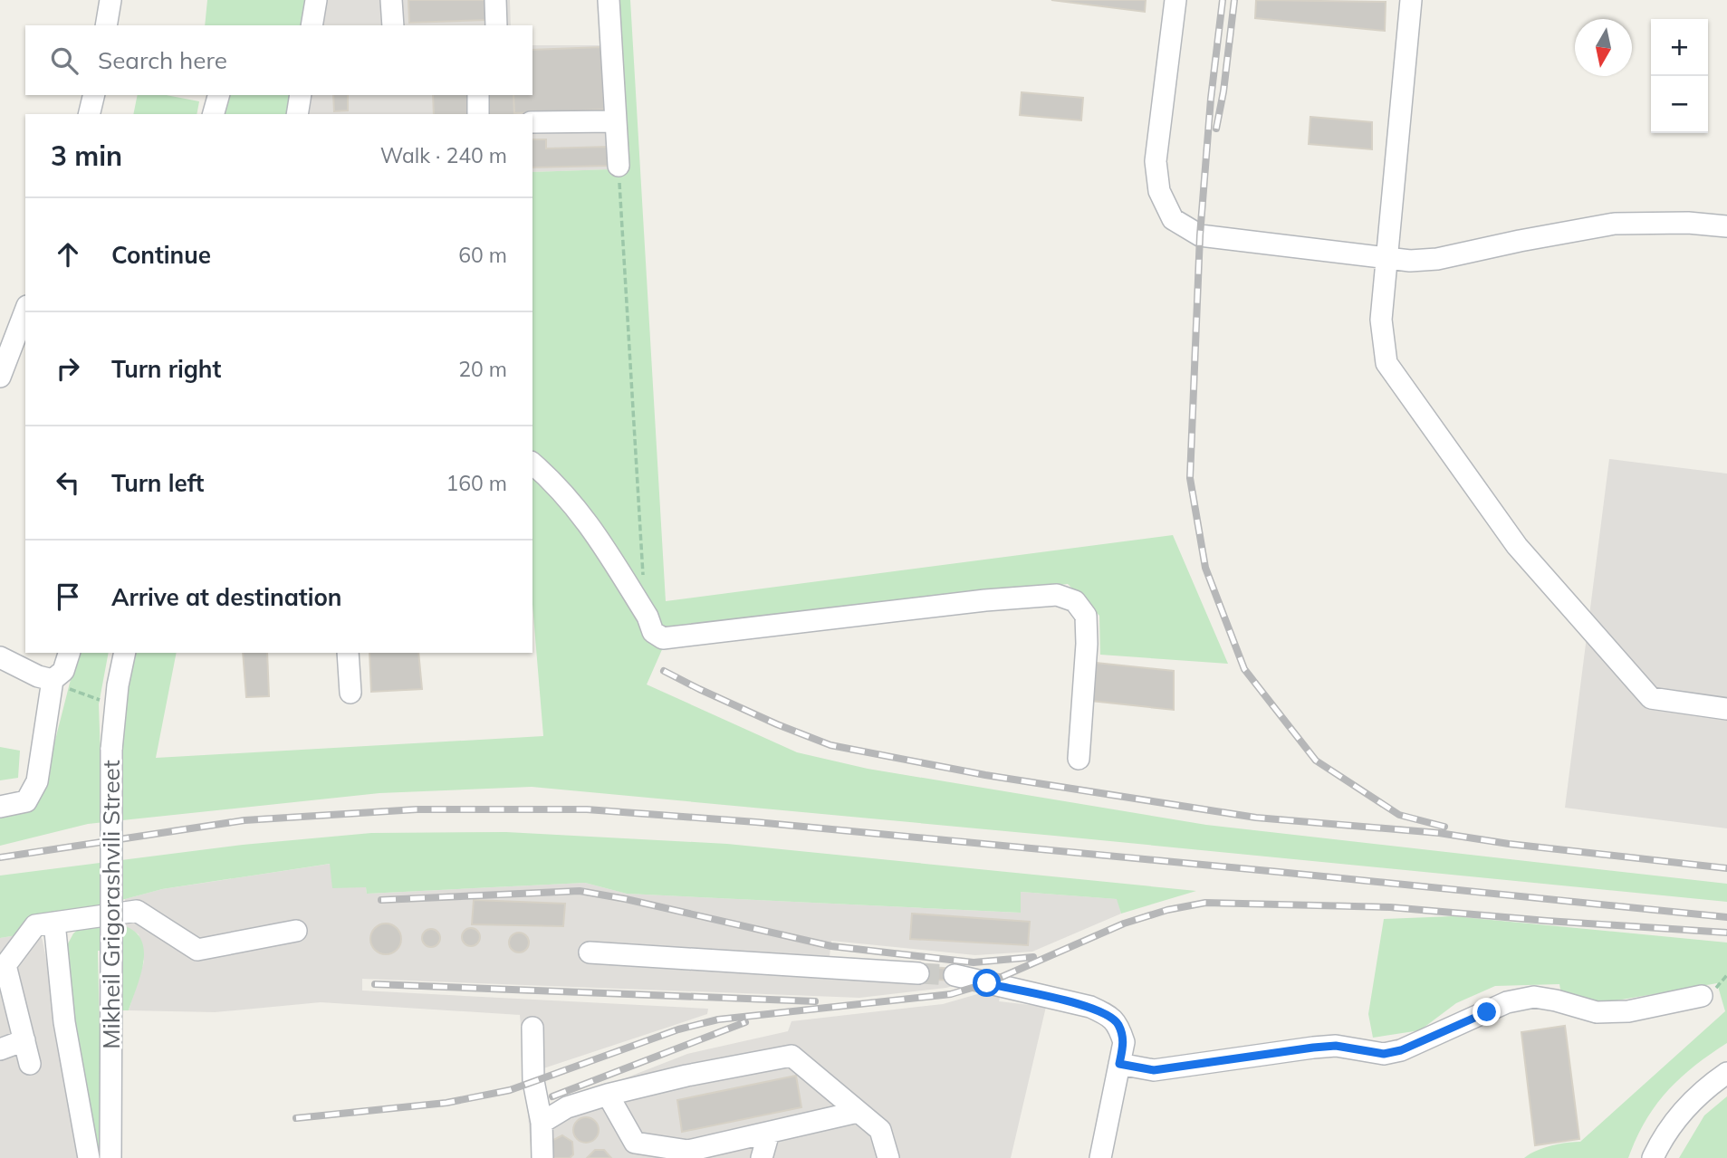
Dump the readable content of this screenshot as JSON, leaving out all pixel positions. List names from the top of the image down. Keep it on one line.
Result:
{"streets":{"street":["Mikheil Grigorashvili Street"]},"north":"bottom","page":{"map_buttons":["+","−"],"search":"Search here","heading":["3 min","Walk · 240 m"],"list":[["Continue","60 m"],["Turn right","20 m"],["Turn left","160 m"],"Arrive at destination"]}}
